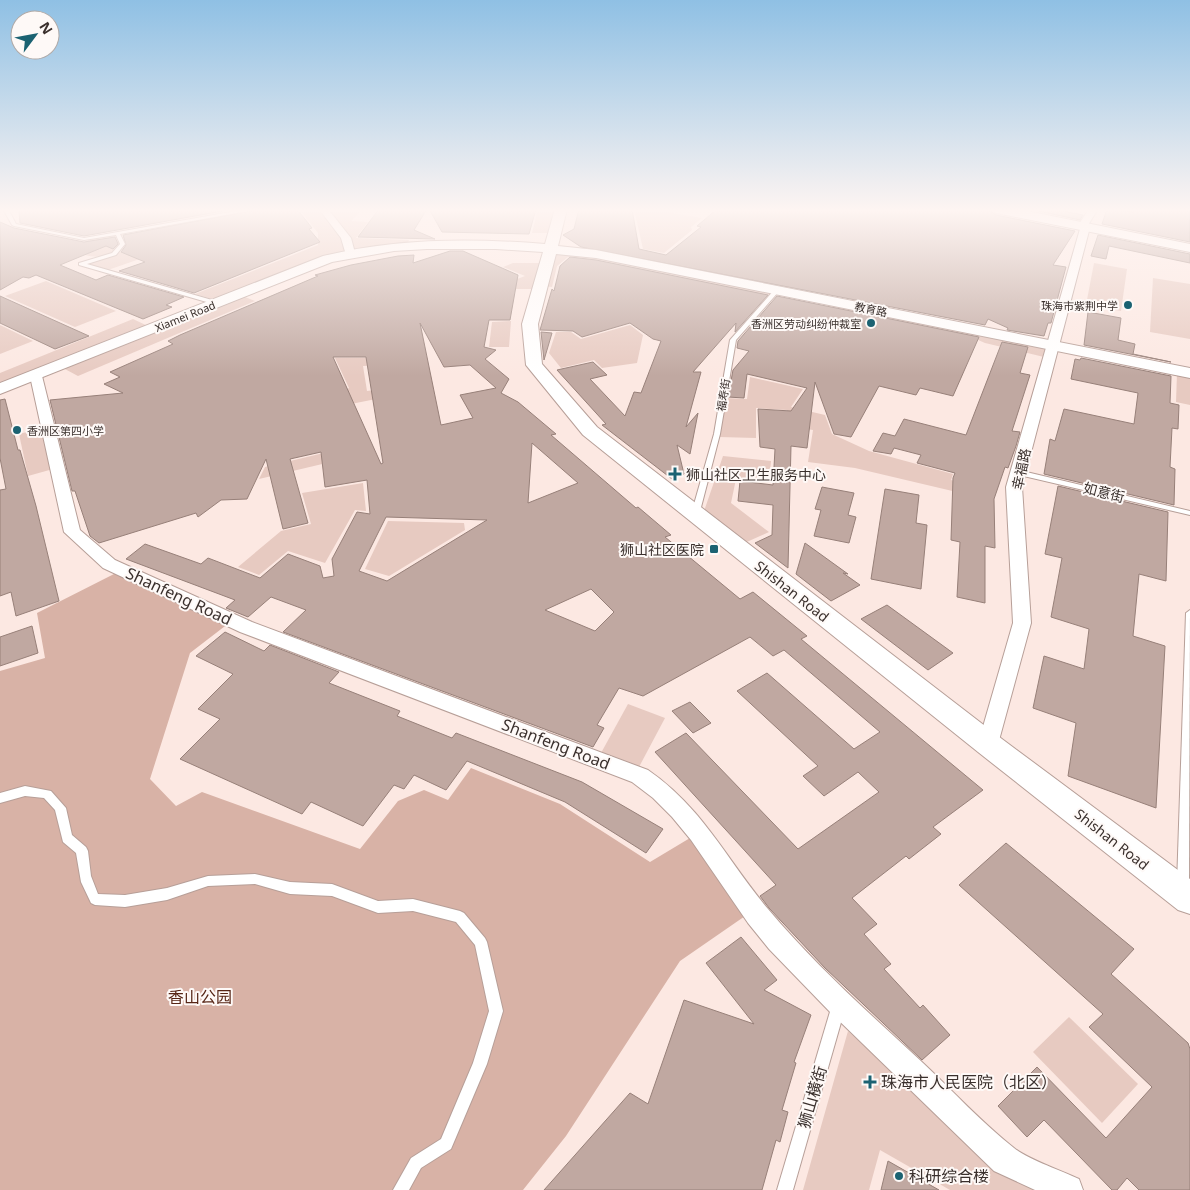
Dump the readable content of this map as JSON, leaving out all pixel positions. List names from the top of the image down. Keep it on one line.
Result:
{"streets":{"street":["教育路","Xiamei Road","幸福路","Shishan Road","Shanfeng Road"],"lane":["福寿街","如意街","狮山橫街"]},"crossings":[["教育路","福寿街"],["教育路","幸福路"],["Xiamei Road","Shanfeng Road"],["福寿街","Shishan Road"],["幸福路","如意街"],["幸福路","Shishan Road"],["Shanfeng Road","狮山橫街"]],"parks":["香山公园"],"places":{"other":["珠海市紫荆中学","香洲区劳动纠纷仲裁室","香洲区第四小学","科研综合楼"],"health":["狮山社区卫生服务中心","珠海市人民医院（北区）"],"transit":["狮山社区医院"]},"north":"top right"}
